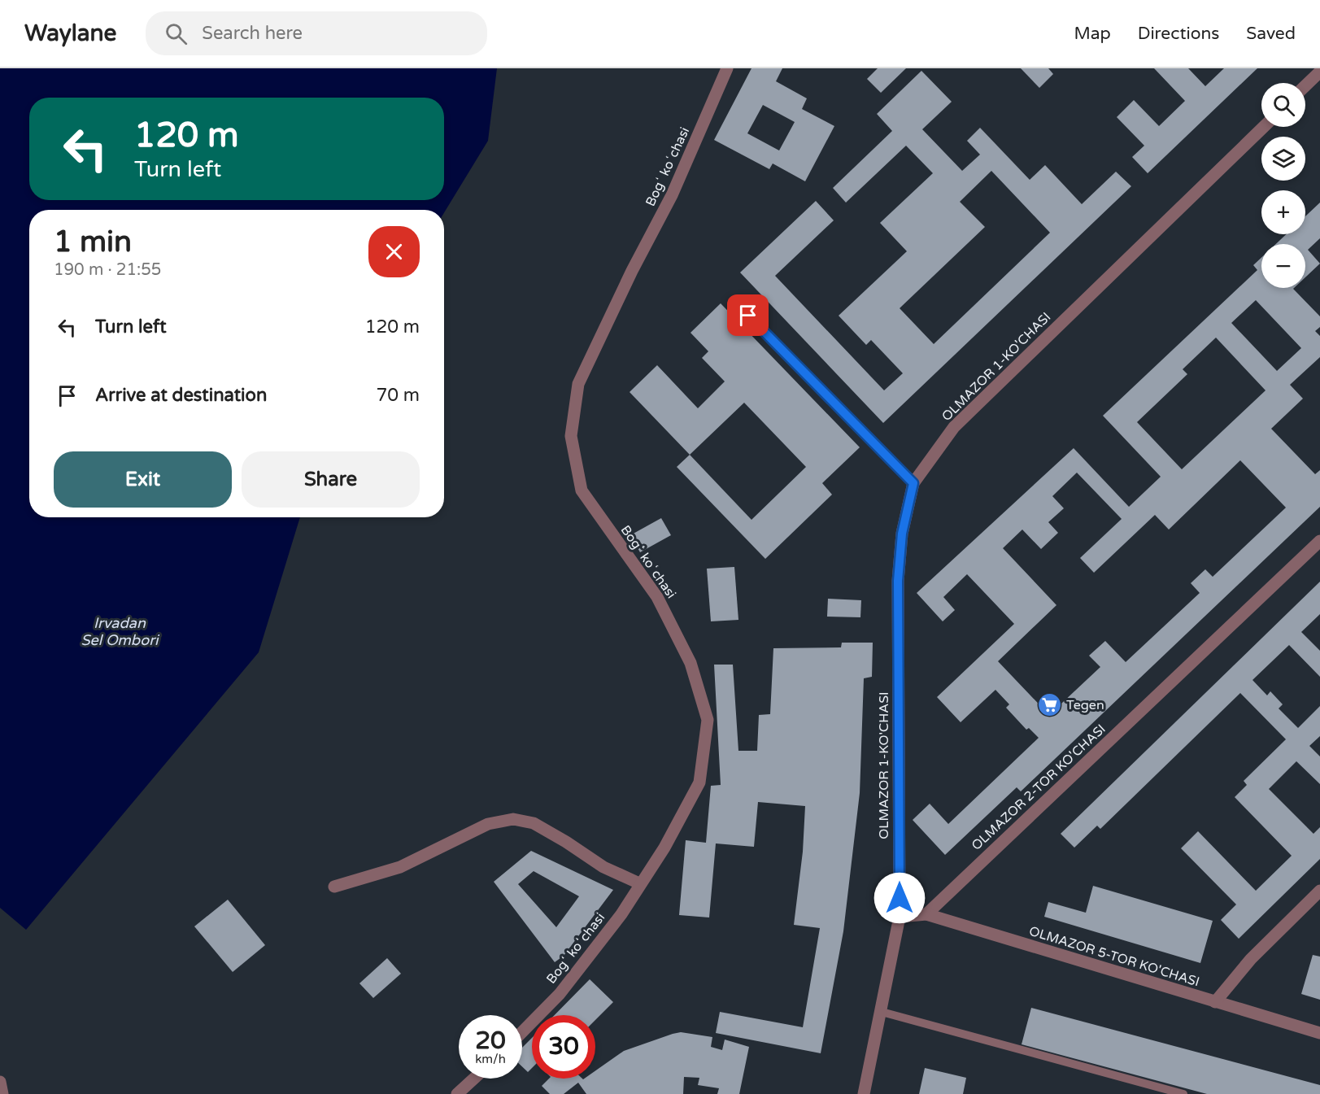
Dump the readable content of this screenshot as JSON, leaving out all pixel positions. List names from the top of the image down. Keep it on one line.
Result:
{"streets":{"street":["Bogʻ koʻchasi","OLMAZOR 1-KO'CHASI","OLMAZOR 2-TOR KO'CHASI","OLMAZOR 5-TOR KO'CHASI"]},"crossings":[["OLMAZOR 1-KO'CHASI","OLMAZOR 5-TOR KO'CHASI"],["OLMAZOR 2-TOR KO'CHASI","OLMAZOR 5-TOR KO'CHASI"]],"water":["Irvadan Sel Ombori"],"places":{"supermarket":["Tegen"]},"page":{"header":"Waylane","search":"Search here","nav":["Map","Directions","Saved"],"map_buttons":["+","−"],"turn":["120 m","Turn left"],"heading":["1 min","190 m · 21:55"],"list":[{"name":"Turn left","value":"120 m"},{"name":"Arrive at destination","value":"70 m"}],"buttons":["Exit","Share"],"speed":"20 km/h","limit":"30"}}
